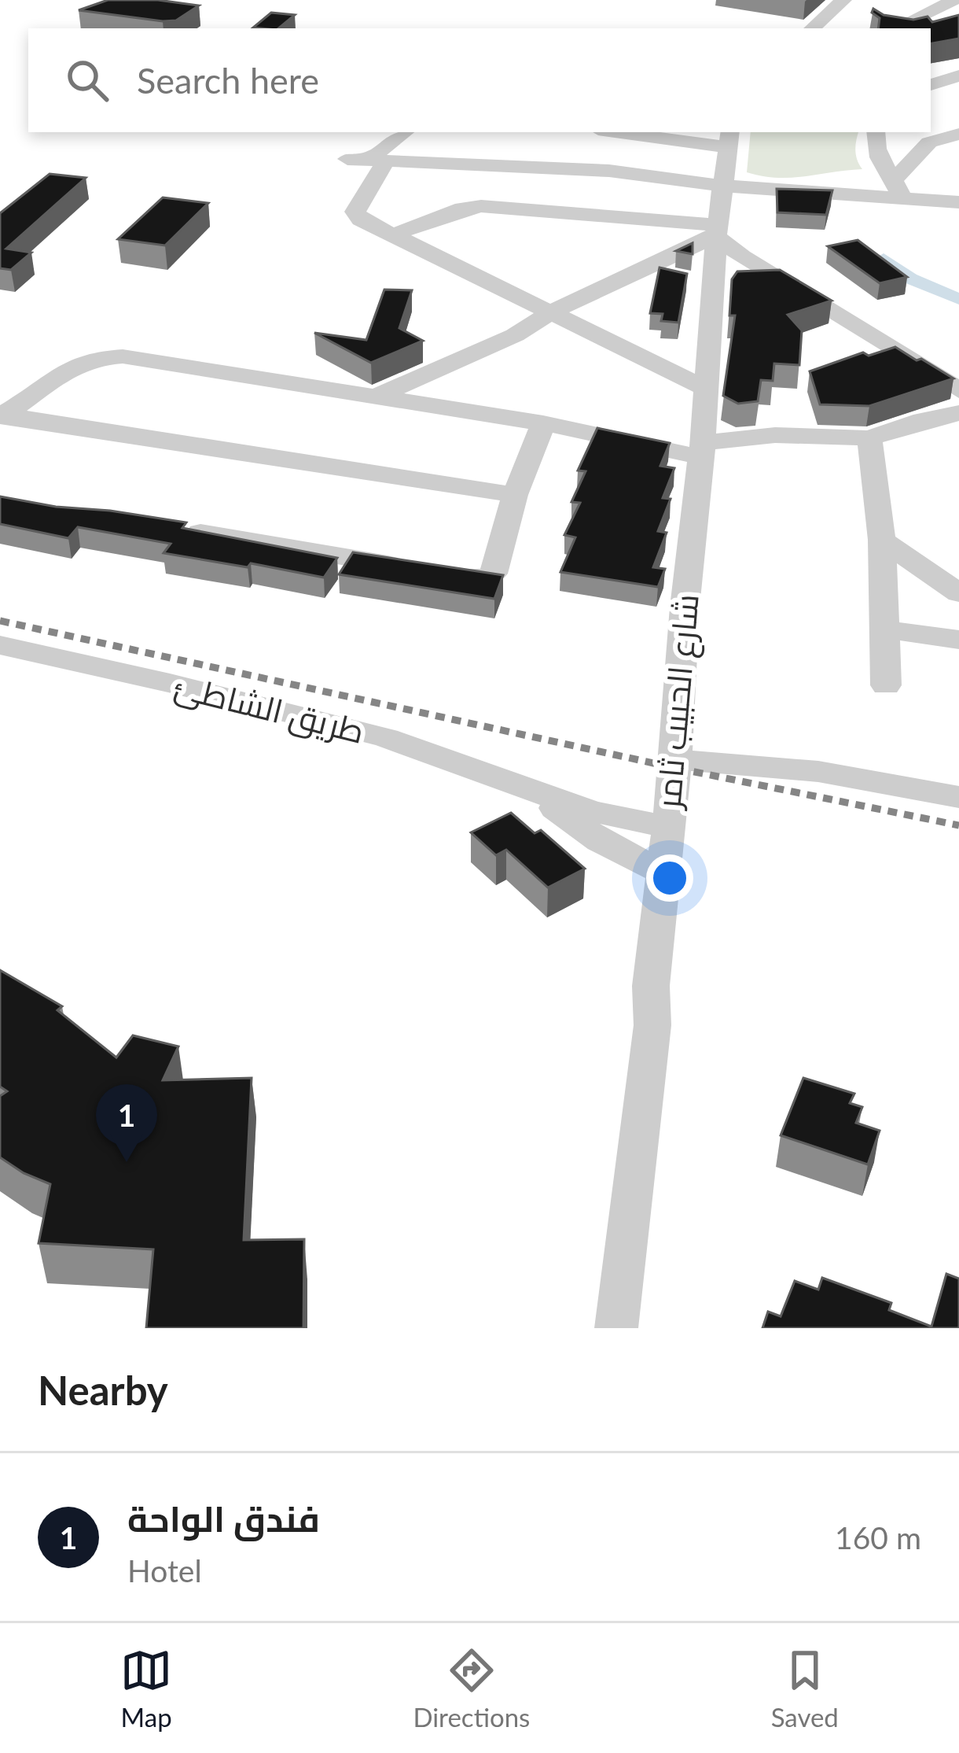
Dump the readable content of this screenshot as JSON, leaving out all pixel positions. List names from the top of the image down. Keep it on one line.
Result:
{"streets":{"street":["شارع الحبيب ثامر","طريق الشاطئ"]},"crossings":[["شارع الحبيب ثامر","طريق الشاطئ"]],"page":{"search":"Search here","pins":"1","heading":"Nearby","list":[{"mark":"1","name":"فندق الواحة","note":"Hotel","value":"160 m"}],"nav":["Map","Directions","Saved"]}}
